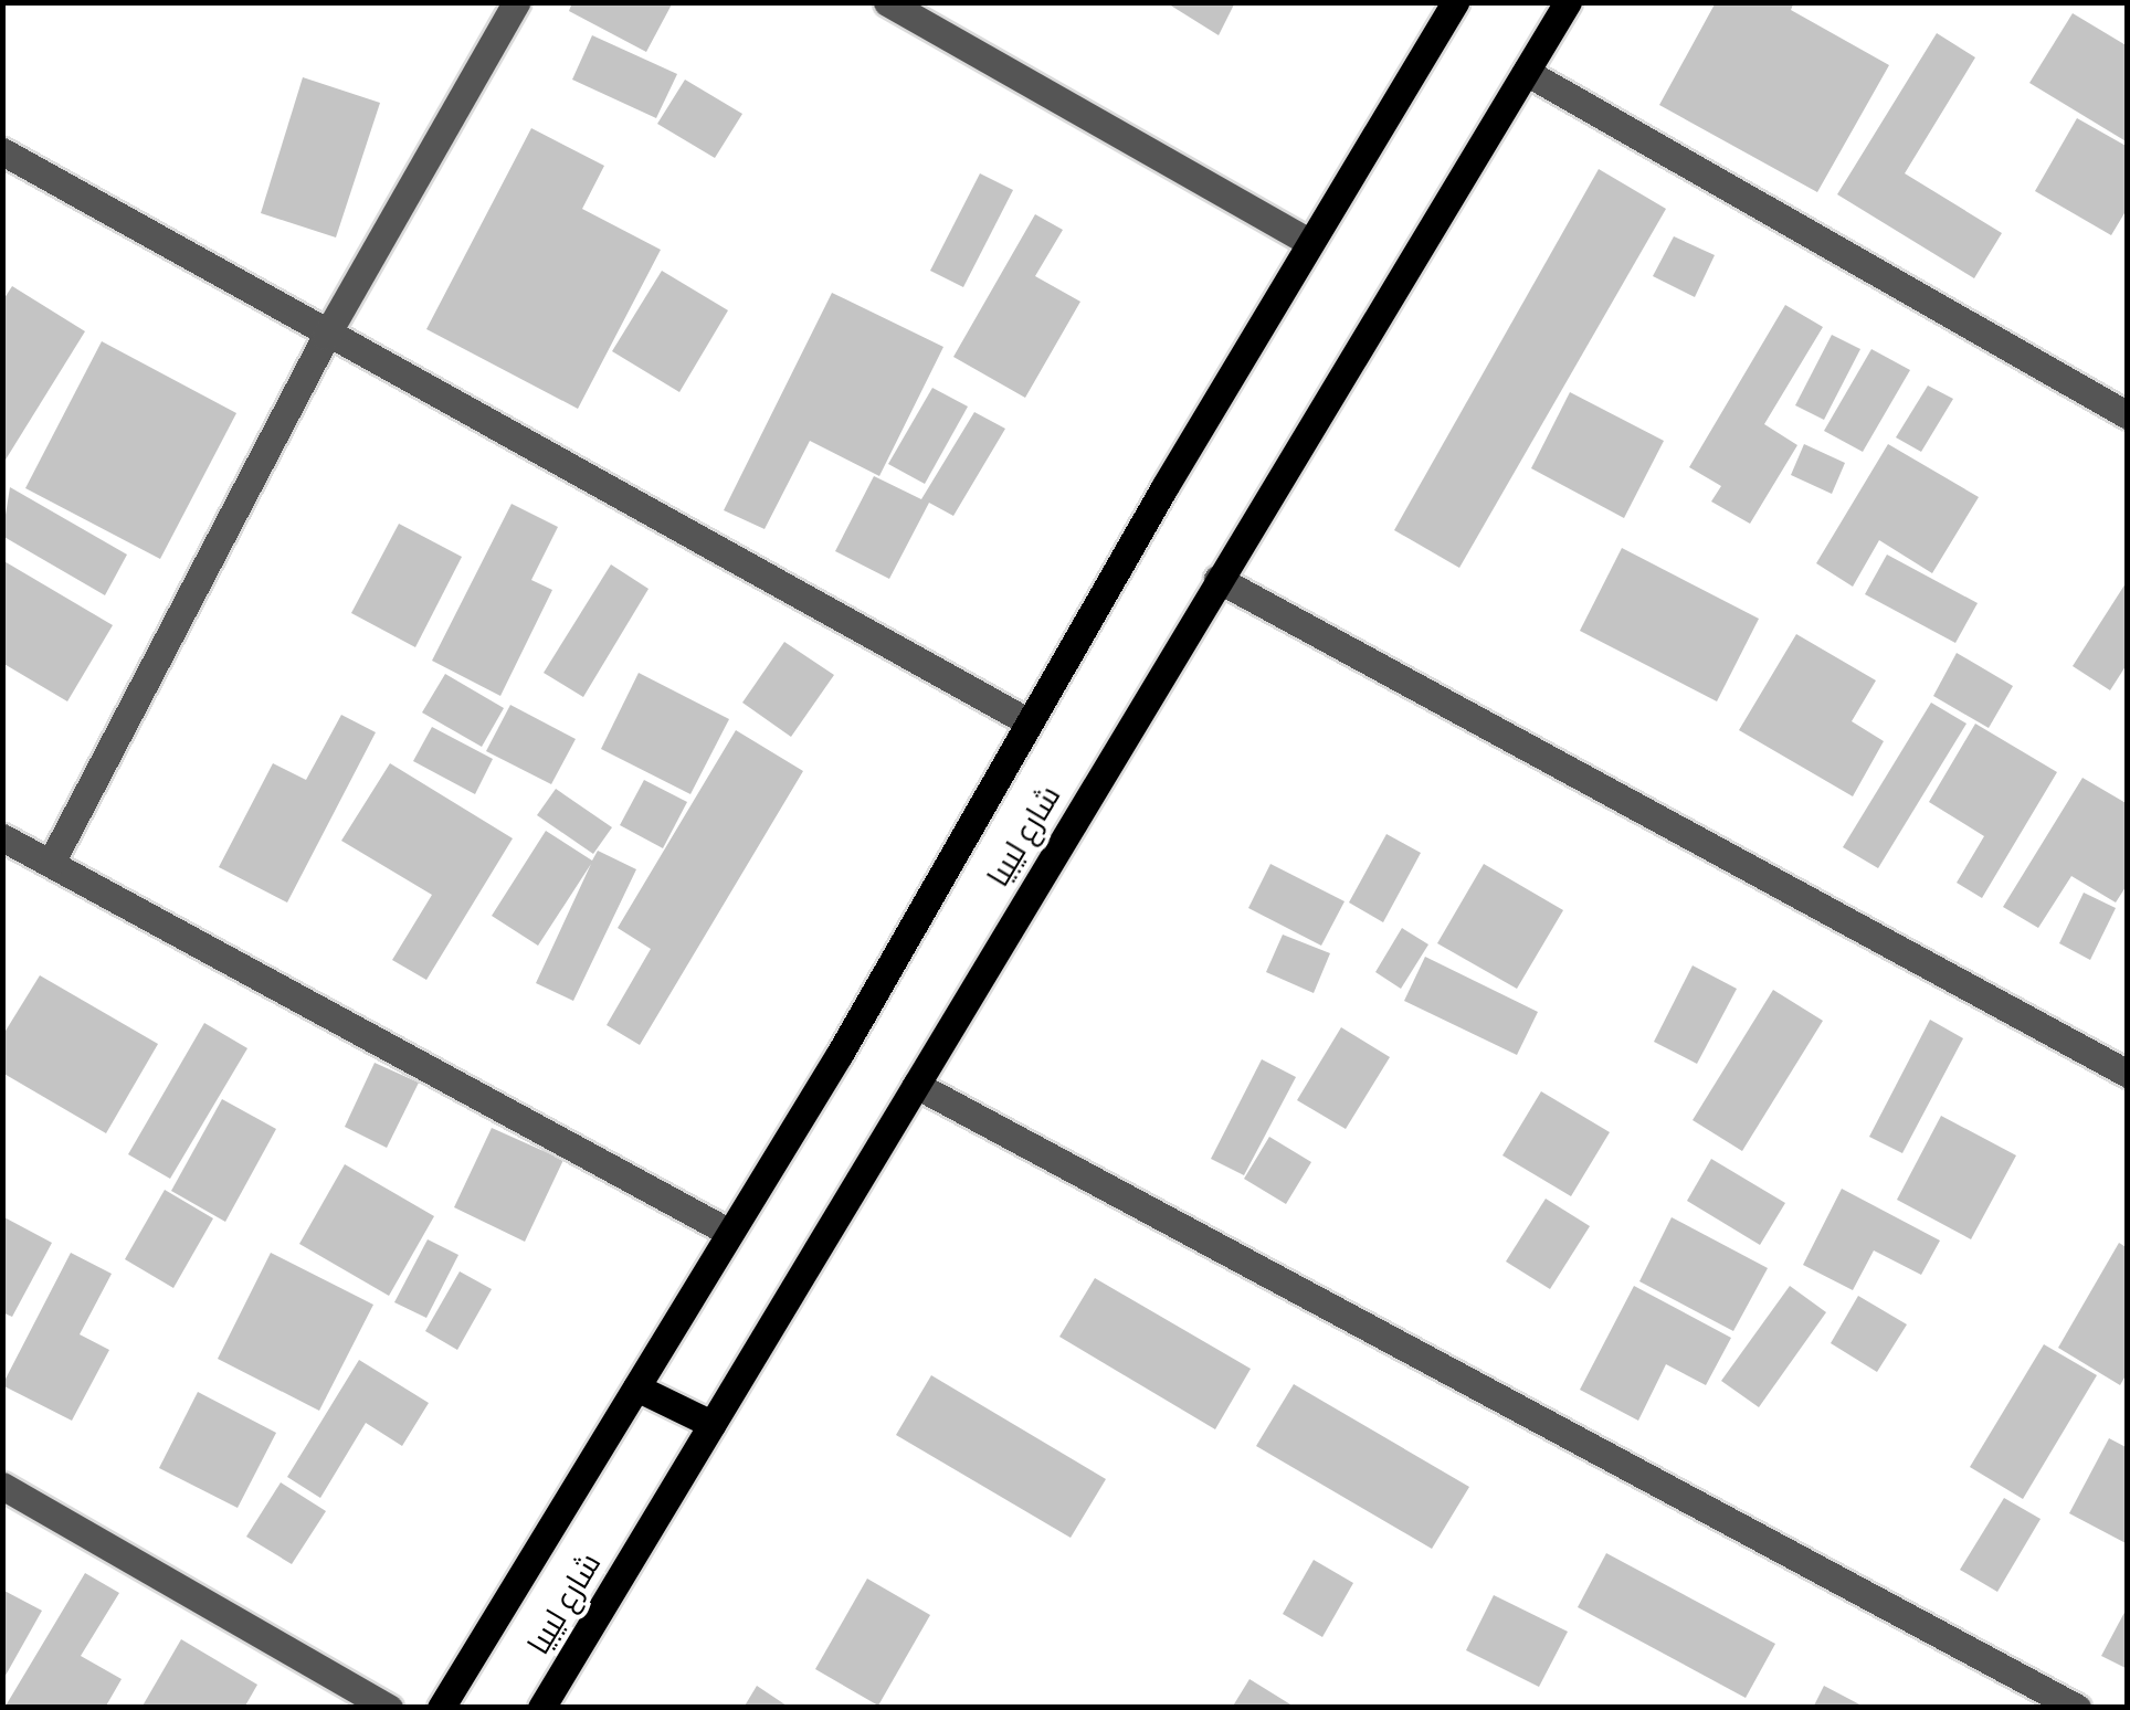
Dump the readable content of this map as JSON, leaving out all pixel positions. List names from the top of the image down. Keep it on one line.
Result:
{"streets":{"main road":["شارع ليبيا"]}}
